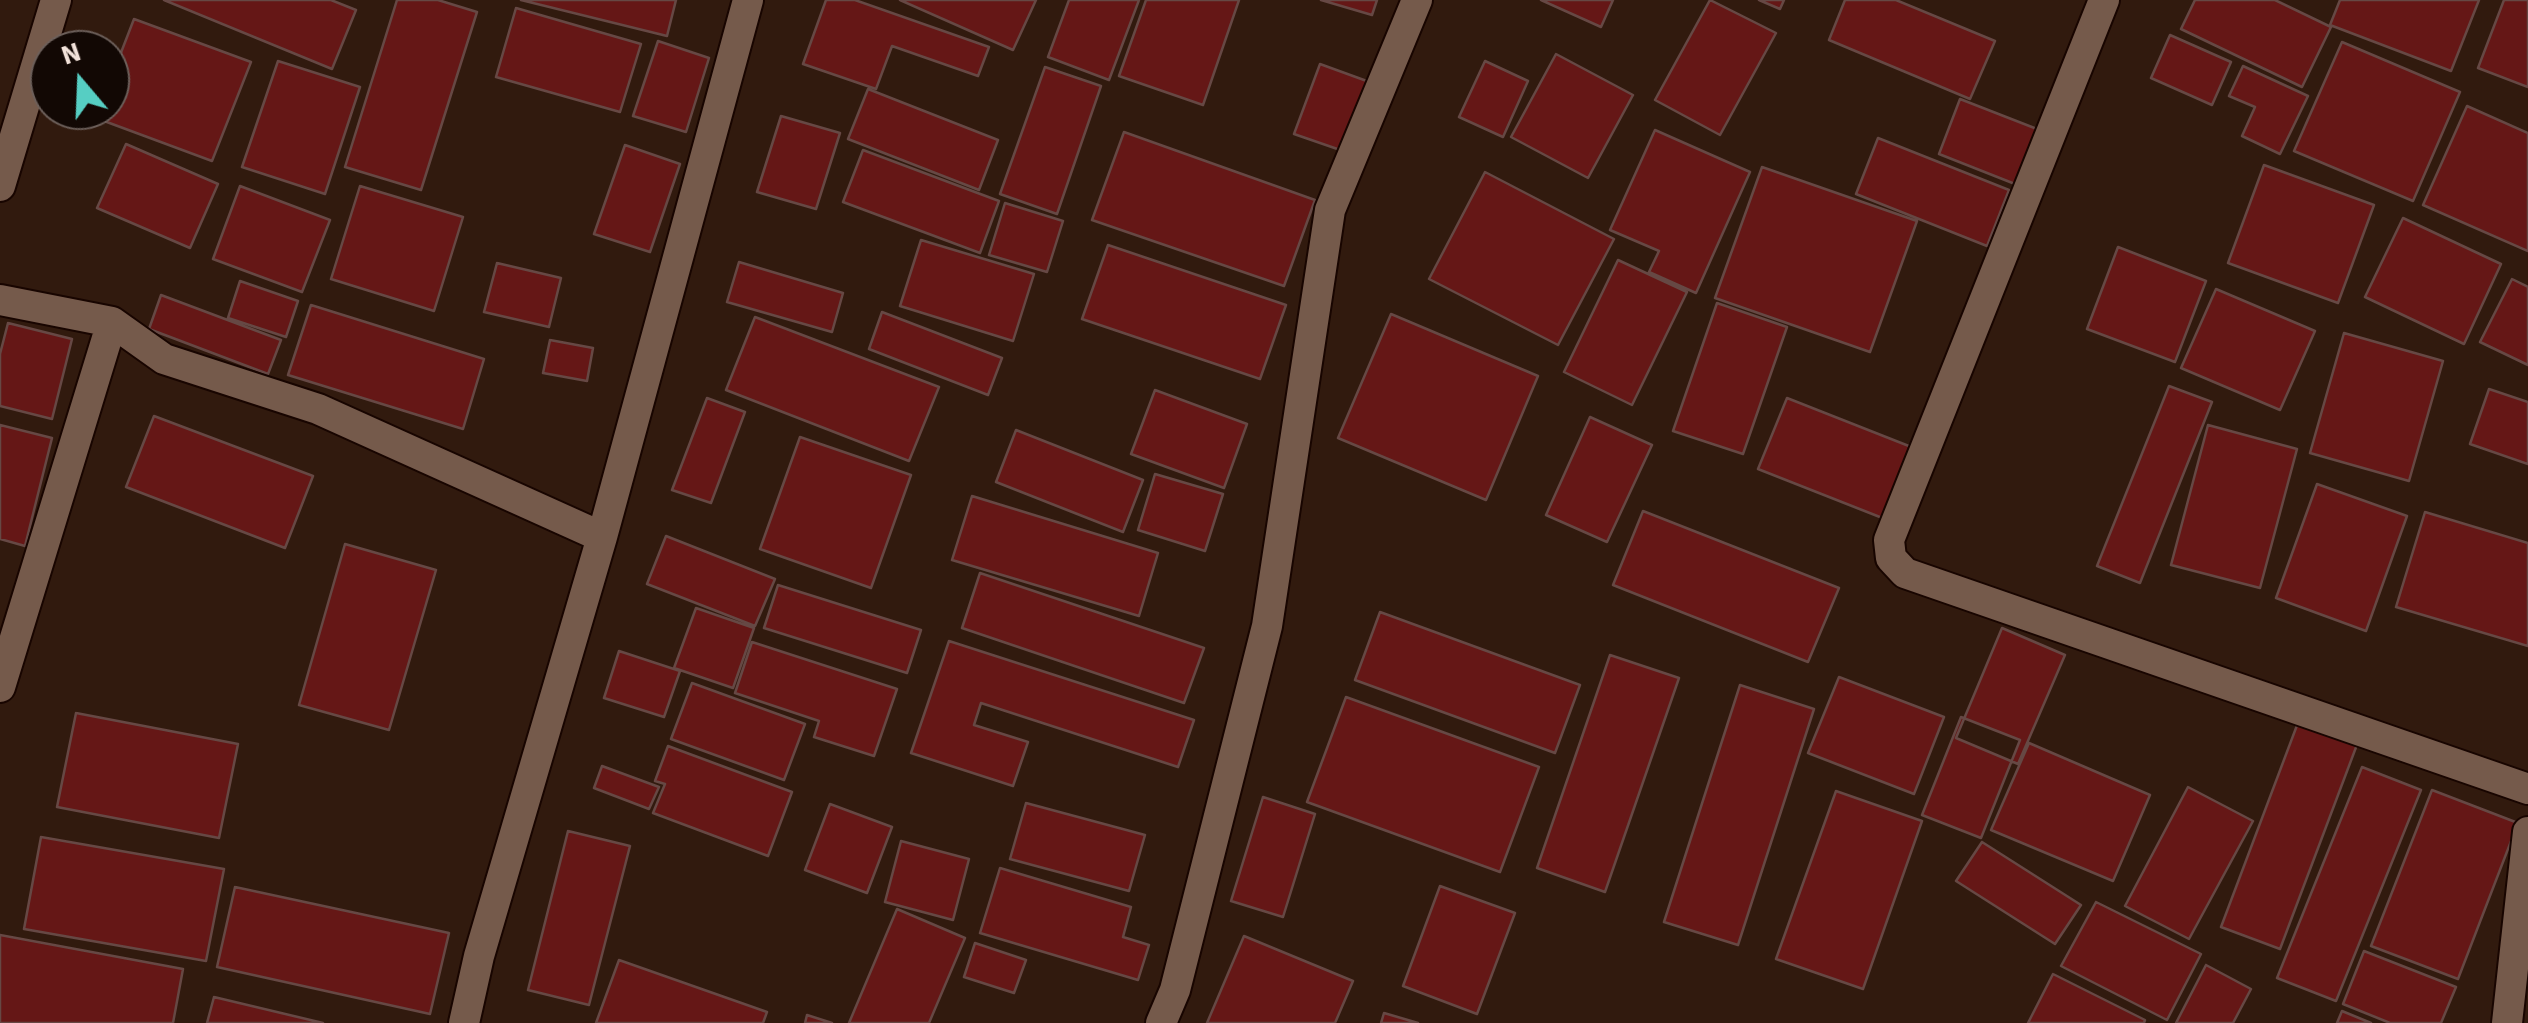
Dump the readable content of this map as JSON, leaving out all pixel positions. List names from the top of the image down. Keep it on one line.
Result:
{"north":"top"}
